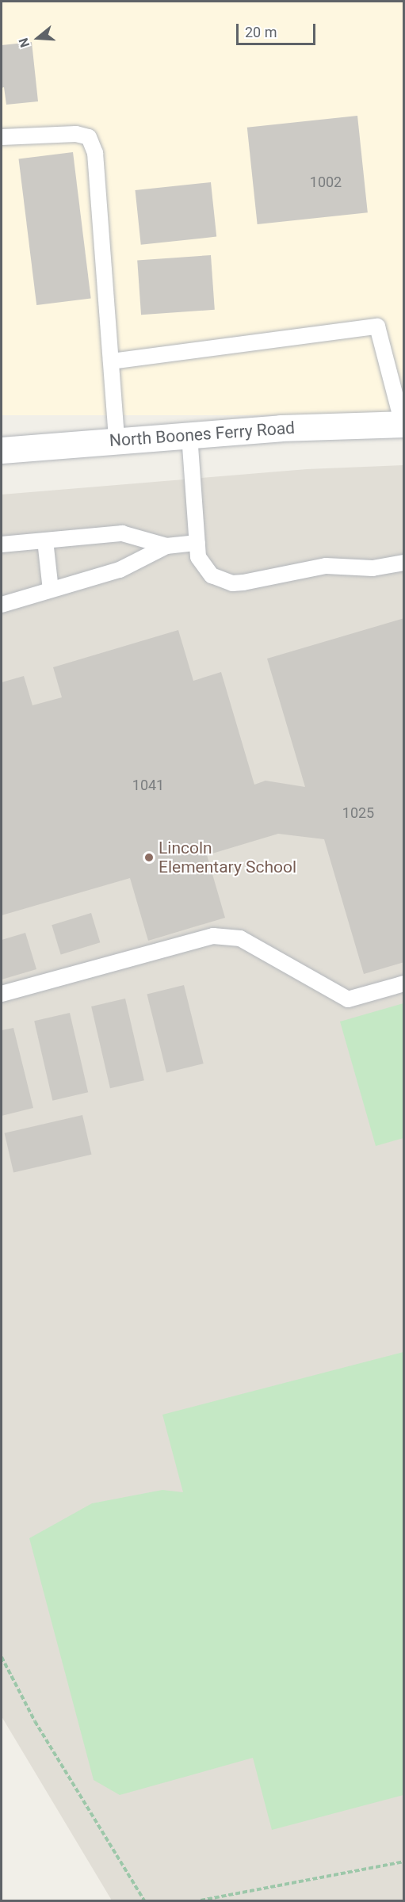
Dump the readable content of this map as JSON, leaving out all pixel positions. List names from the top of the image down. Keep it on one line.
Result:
{"streets":{"main road":["North Boones Ferry Road"]},"places":["Lincoln Elementary School"],"house_numbers":["1002","1041","1025"],"scale_bar":"20 m","north":"left"}
